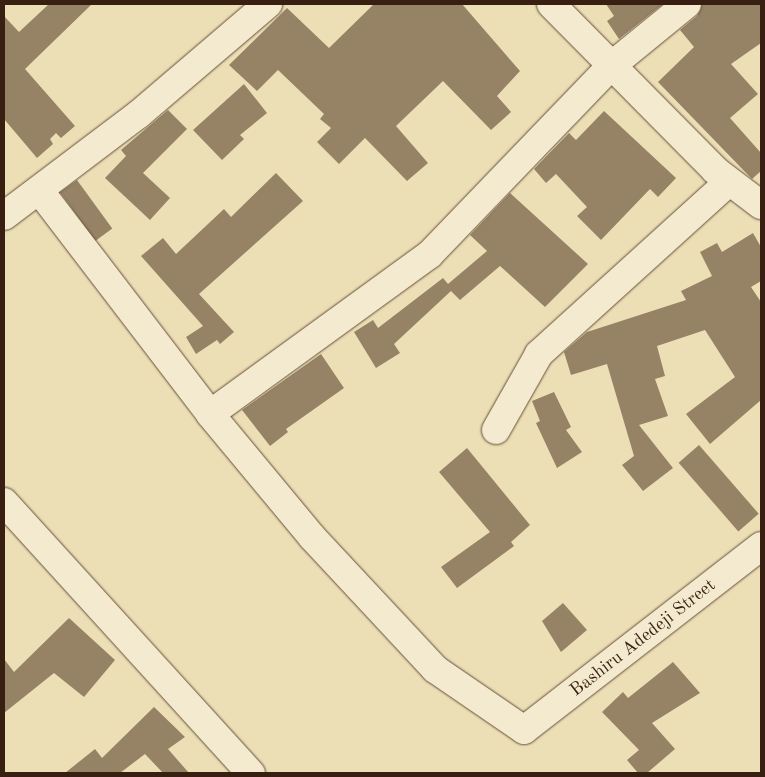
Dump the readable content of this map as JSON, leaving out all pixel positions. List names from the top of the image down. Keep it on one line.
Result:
{"streets":{"street":["Bashiru Adedeji Street"]}}
